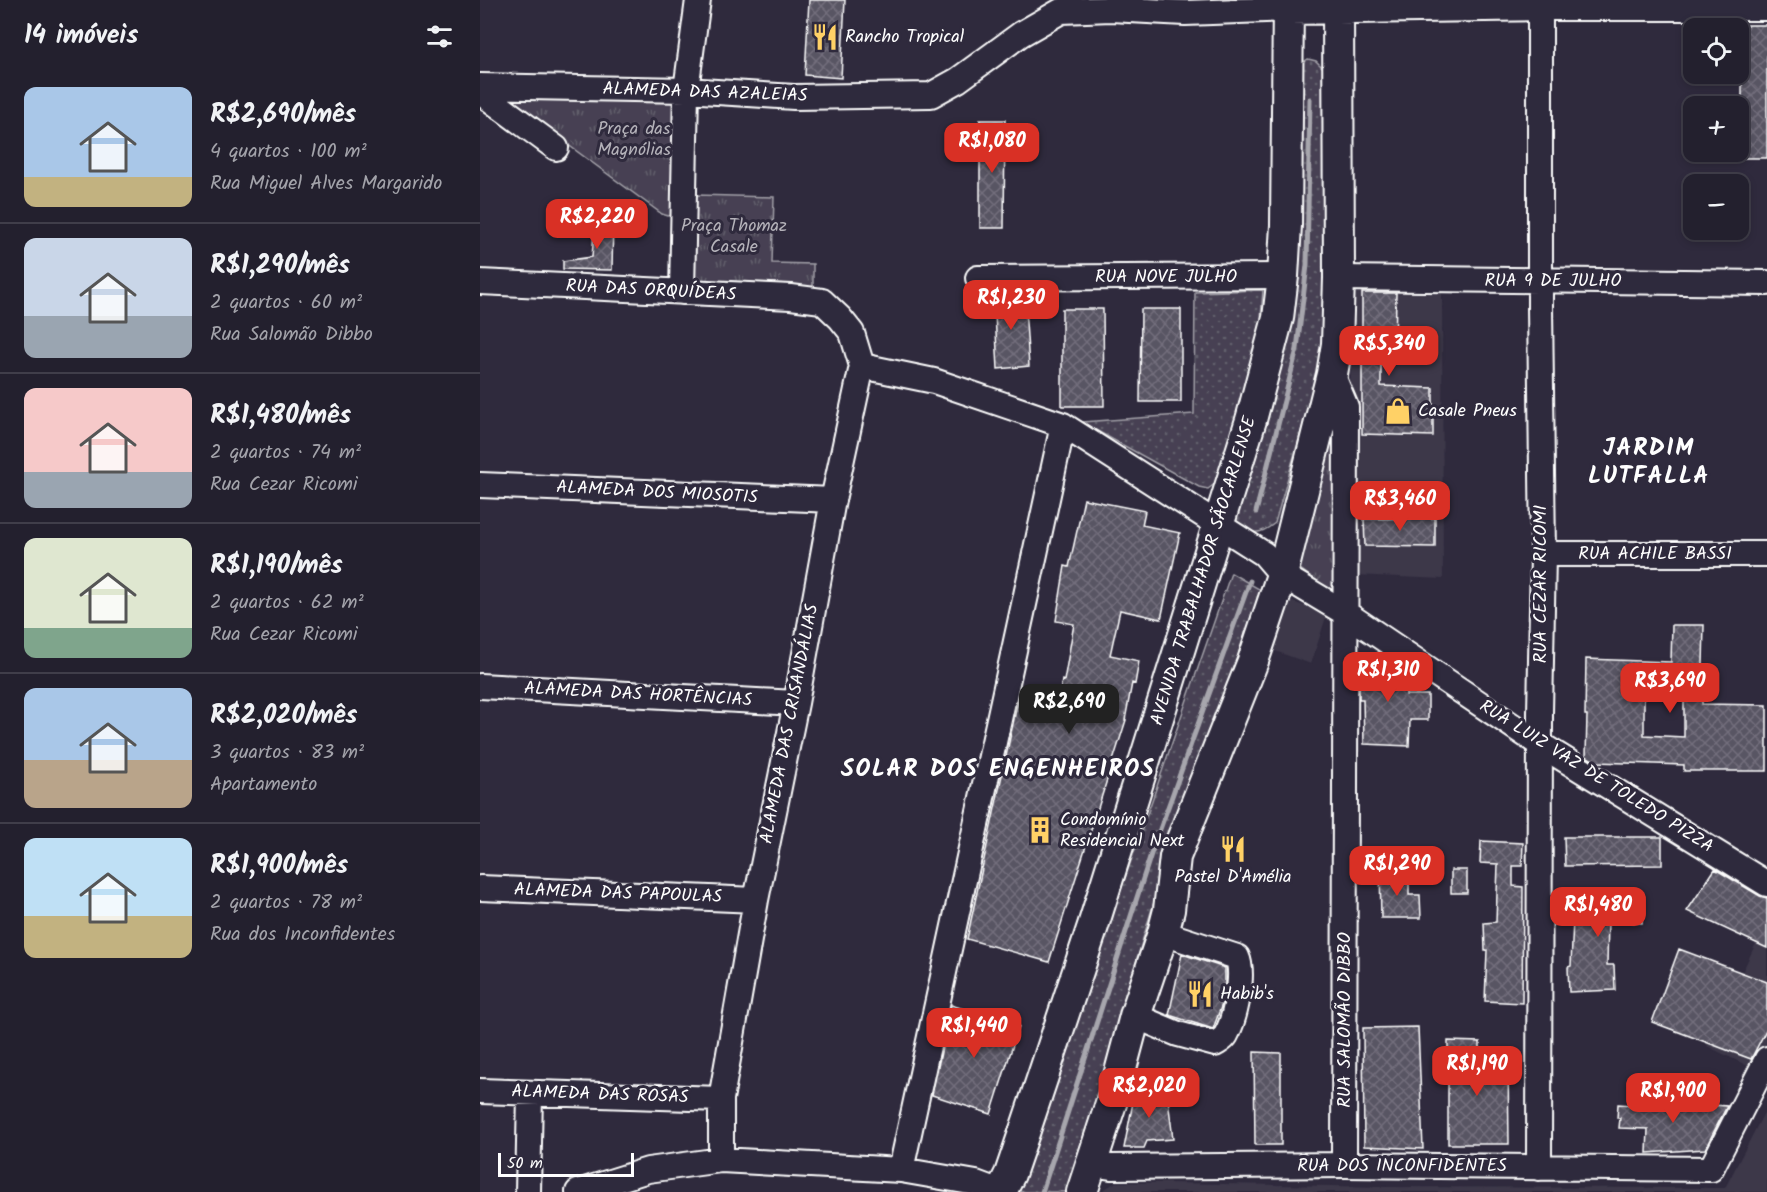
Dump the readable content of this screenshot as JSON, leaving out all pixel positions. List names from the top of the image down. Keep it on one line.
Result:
{"streets":{"main road":["AVENIDA TRABALHADOR SÃOCARLENSE"],"street":["ALAMEDA DAS AZALEIAS","RUA NOVE JULHO","RUA 9 DE JULHO","RUA DAS ORQUÍDEAS","ALAMEDA DOS MIOSOTIS","RUA ACHILE BASSI","RUA CEZAR RICOMI","ALAMEDA DAS HORTÊNCIAS","ALAMEDA DAS CRISANDÁLIAS","RUA LUIZ VAZ DE TOLEDO PIZZA","ALAMEDA DAS PAPOULAS","RUA SALOMÃO DIBBO","ALAMEDA DAS ROSAS","RUA DOS INCONFIDENTES"]},"crossings":[["RUA NOVE JULHO","AVENIDA TRABALHADOR SÃOCARLENSE"],["RUA 9 DE JULHO","RUA CEZAR RICOMI"],["RUA DAS ORQUÍDEAS","ALAMEDA DAS CRISANDÁLIAS"],["ALAMEDA DOS MIOSOTIS","ALAMEDA DAS CRISANDÁLIAS"],["RUA ACHILE BASSI","RUA CEZAR RICOMI"],["AVENIDA TRABALHADOR SÃOCARLENSE","RUA LUIZ VAZ DE TOLEDO PIZZA"],["RUA CEZAR RICOMI","RUA LUIZ VAZ DE TOLEDO PIZZA"],["RUA CEZAR RICOMI","RUA DOS INCONFIDENTES"],["ALAMEDA DAS HORTÊNCIAS","ALAMEDA DAS CRISANDÁLIAS"],["ALAMEDA DAS CRISANDÁLIAS","RUA LUIZ VAZ DE TOLEDO PIZZA"],["ALAMEDA DAS CRISANDÁLIAS","ALAMEDA DAS PAPOULAS"],["ALAMEDA DAS CRISANDÁLIAS","ALAMEDA DAS ROSAS"],["RUA LUIZ VAZ DE TOLEDO PIZZA","RUA SALOMÃO DIBBO"],["RUA SALOMÃO DIBBO","RUA DOS INCONFIDENTES"]],"districts":["JARDIM LUTFALLA","SOLAR DOS ENGENHEIROS"],"parks":["Praça das Magnólias","Praça Thomaz Casale"],"places":{"restaurant":["Rancho Tropical","Pastel D'Amélia","Habib's"],"shop":["Casale Pneus"],"building":["Condomínio Residencial Next"]},"scale_bar":"50 m","page":{"heading":"14 imóveis","map_buttons":["+","−"],"list":[{"name":"R$2,690/mês","note":"4 quartos · 100 m² · Rua Miguel Alves Margarido"},{"name":"R$1,290/mês","note":"2 quartos · 60 m² · Rua Salomão Dibbo"},{"name":"R$1,480/mês","note":"2 quartos · 74 m² · Rua Cezar Ricomi"},{"name":"R$1,190/mês","note":"2 quartos · 62 m² · Rua Cezar Ricomi"},{"name":"R$2,020/mês","note":"3 quartos · 83 m² · Apartamento"},{"name":"R$1,900/mês","note":"2 quartos · 78 m² · Rua dos Inconfidentes"}],"price":["R$1,080","R$2,220","R$1,230","R$5,340","R$3,460","R$1,310","R$3,690","R$2,690","R$1,290","R$1,480","R$1,440","R$1,190","R$2,020","R$1,900"],"scale":"50 m"}}
